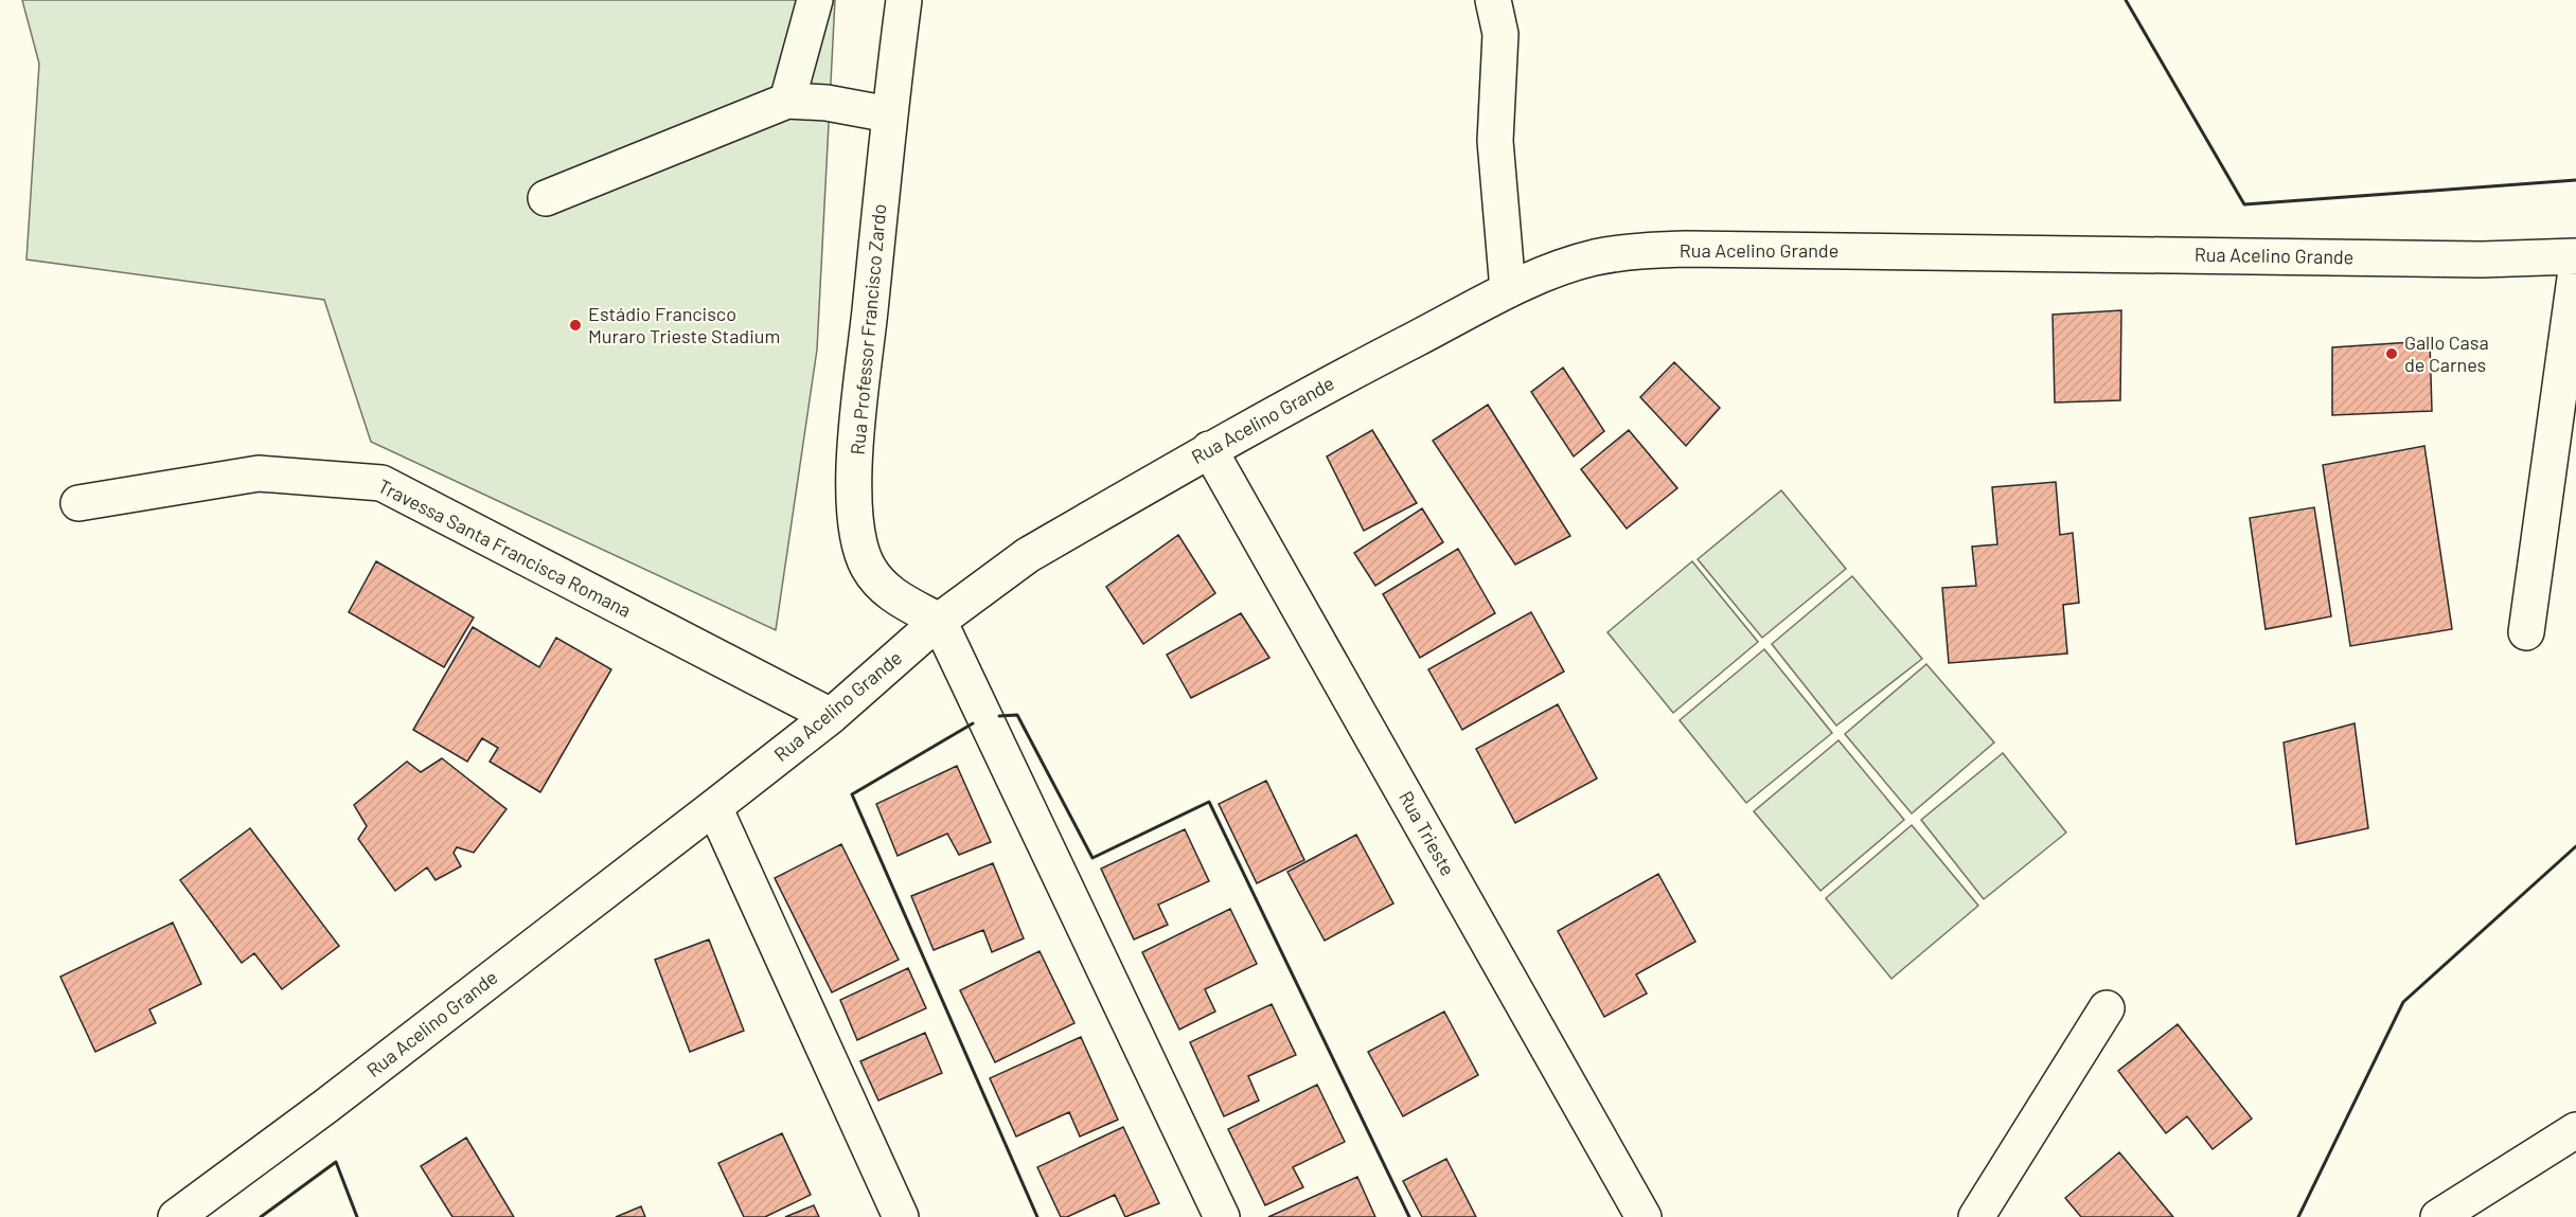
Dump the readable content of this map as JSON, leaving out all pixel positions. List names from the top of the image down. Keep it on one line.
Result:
{"streets":{"street":["Rua Acelino Grande","Rua Professor Francisco Zardo","Travessa Santa Francisca Romana","Rua Trieste"]},"crossings":[["Rua Acelino Grande","Rua Professor Francisco Zardo"],["Rua Acelino Grande","Travessa Santa Francisca Romana"],["Rua Acelino Grande","Rua Trieste"]],"places":["Estádio Francisco Muraro Trieste Stadium","Gallo Casa de Carnes"]}
